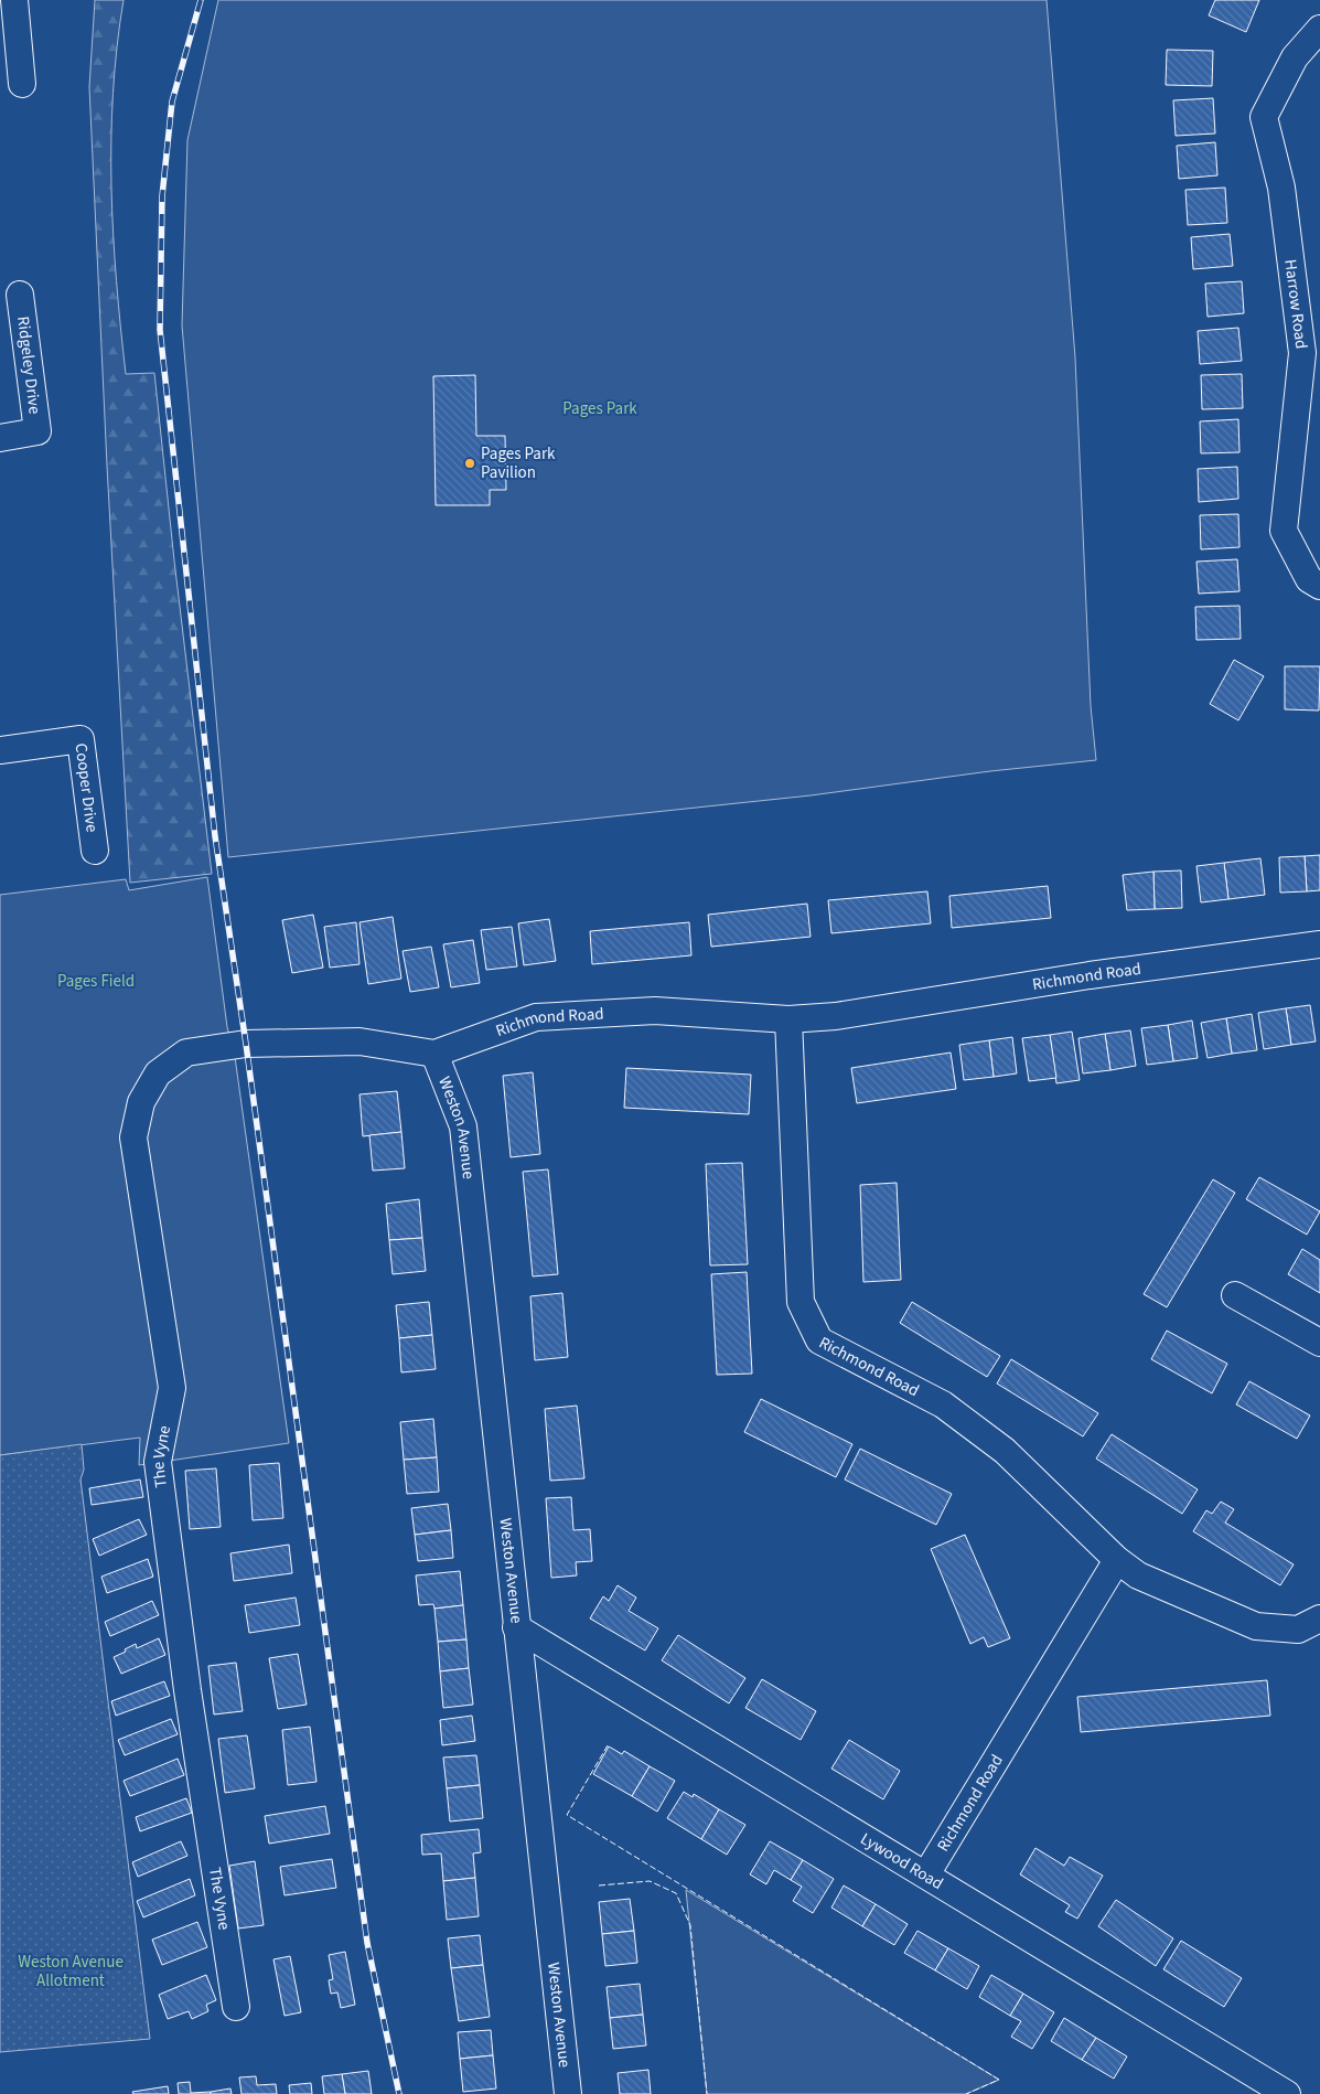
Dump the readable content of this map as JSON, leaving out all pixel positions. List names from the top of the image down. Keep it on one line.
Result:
{"streets":{"street":["Harrow Road","Ridgeley Drive","Cooper Drive","Richmond Road","Weston Avenue","The Vyne","Lywood Road"]},"crossings":[["Richmond Road","Weston Avenue"],["Richmond Road","The Vyne"],["Richmond Road","Lywood Road"],["Weston Avenue","Lywood Road"]],"parks":["Pages Park","Pages Field","Weston Avenue Allotment"],"places":["Pages Park Pavilion"]}
